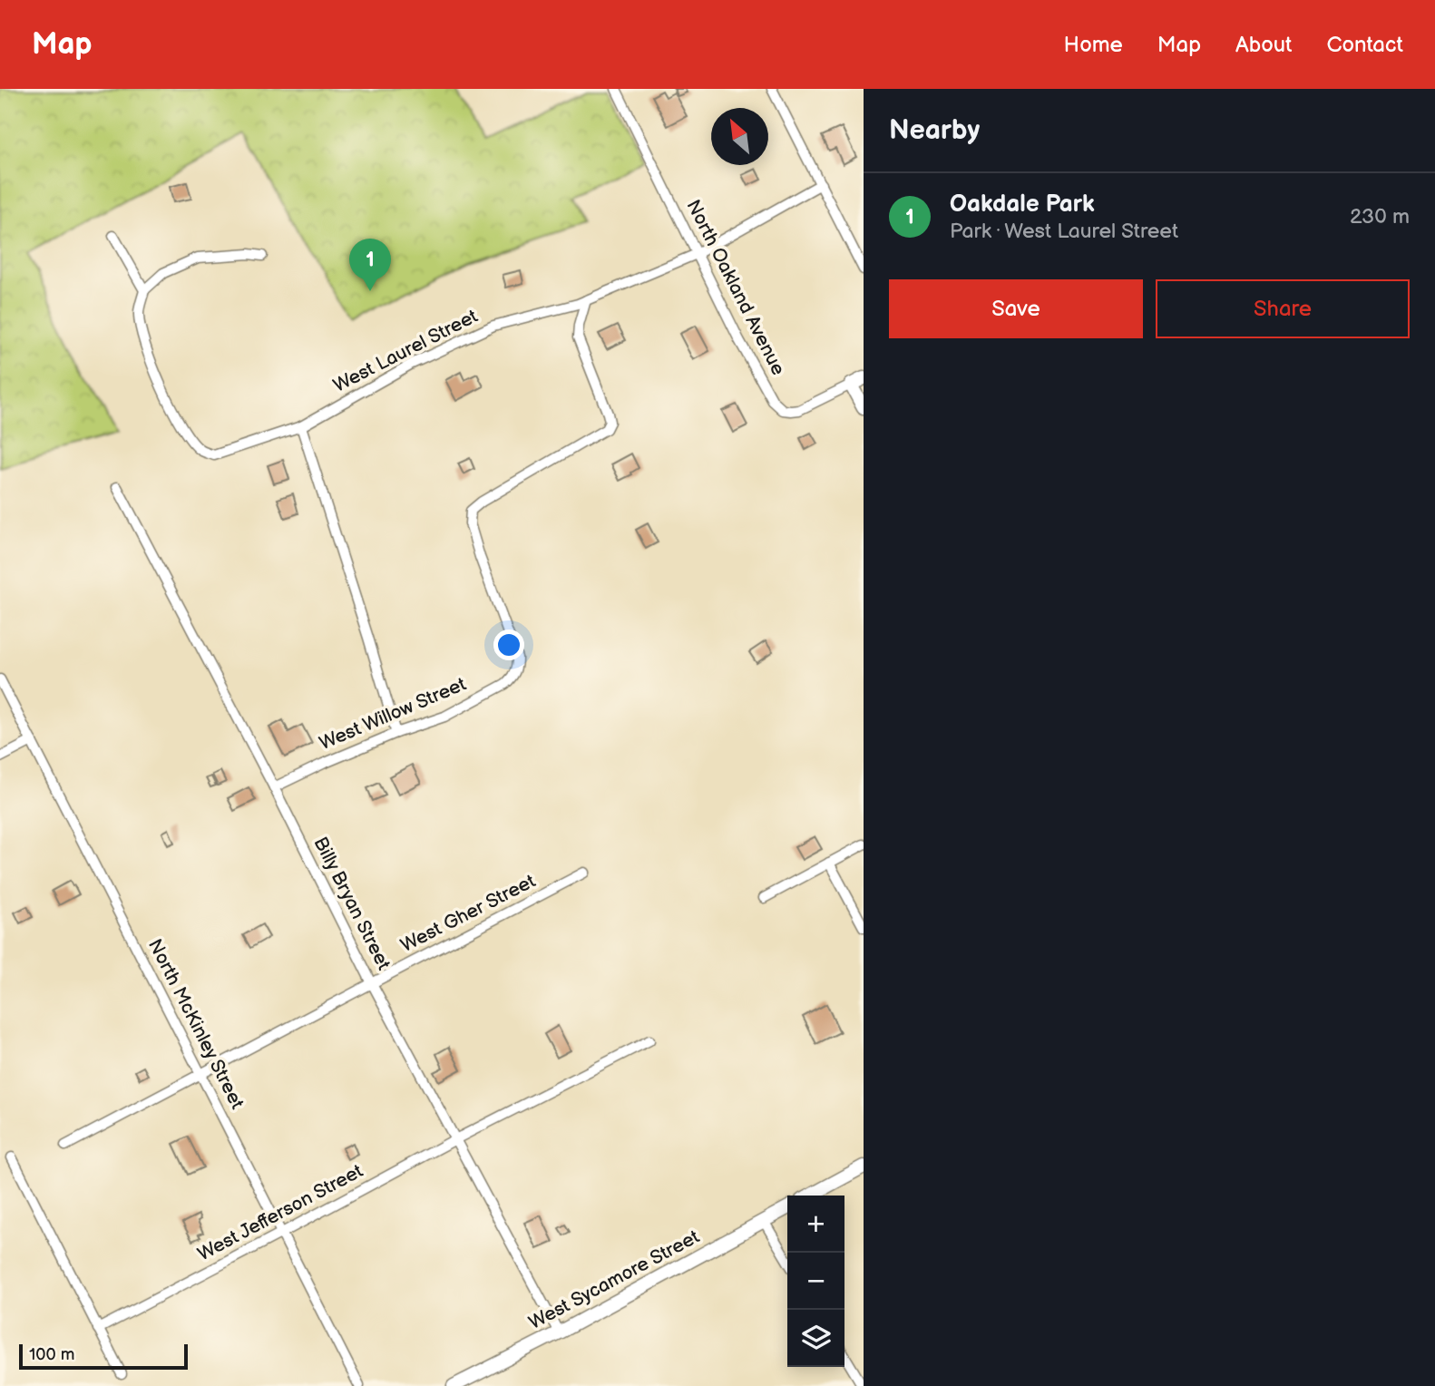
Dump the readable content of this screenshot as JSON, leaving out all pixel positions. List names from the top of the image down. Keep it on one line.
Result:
{"streets":{"street":["North Oakland Avenue","West Laurel Street","West Willow Street","Billy Bryan Street","West Gher Street","North McKinley Street","West Jefferson Street","West Sycamore Street"]},"crossings":[["North Oakland Avenue","West Laurel Street"],["West Laurel Street","West Willow Street"],["West Willow Street","Billy Bryan Street"],["Billy Bryan Street","West Gher Street"],["Billy Bryan Street","West Jefferson Street"],["Billy Bryan Street","West Sycamore Street"],["West Gher Street","North McKinley Street"],["North McKinley Street","West Jefferson Street"]],"scale_bar":"100 m","north":"top left","page":{"header":"Map","nav":["Home","Map","About","Contact"],"heading":"Nearby","list":[{"mark":"1","name":"Oakdale Park","note":"Park · West Laurel Street","value":"230 m"}],"pins":"1","buttons":["Save","Share"],"map_buttons":["+","−"],"scale":"100 m"}}
